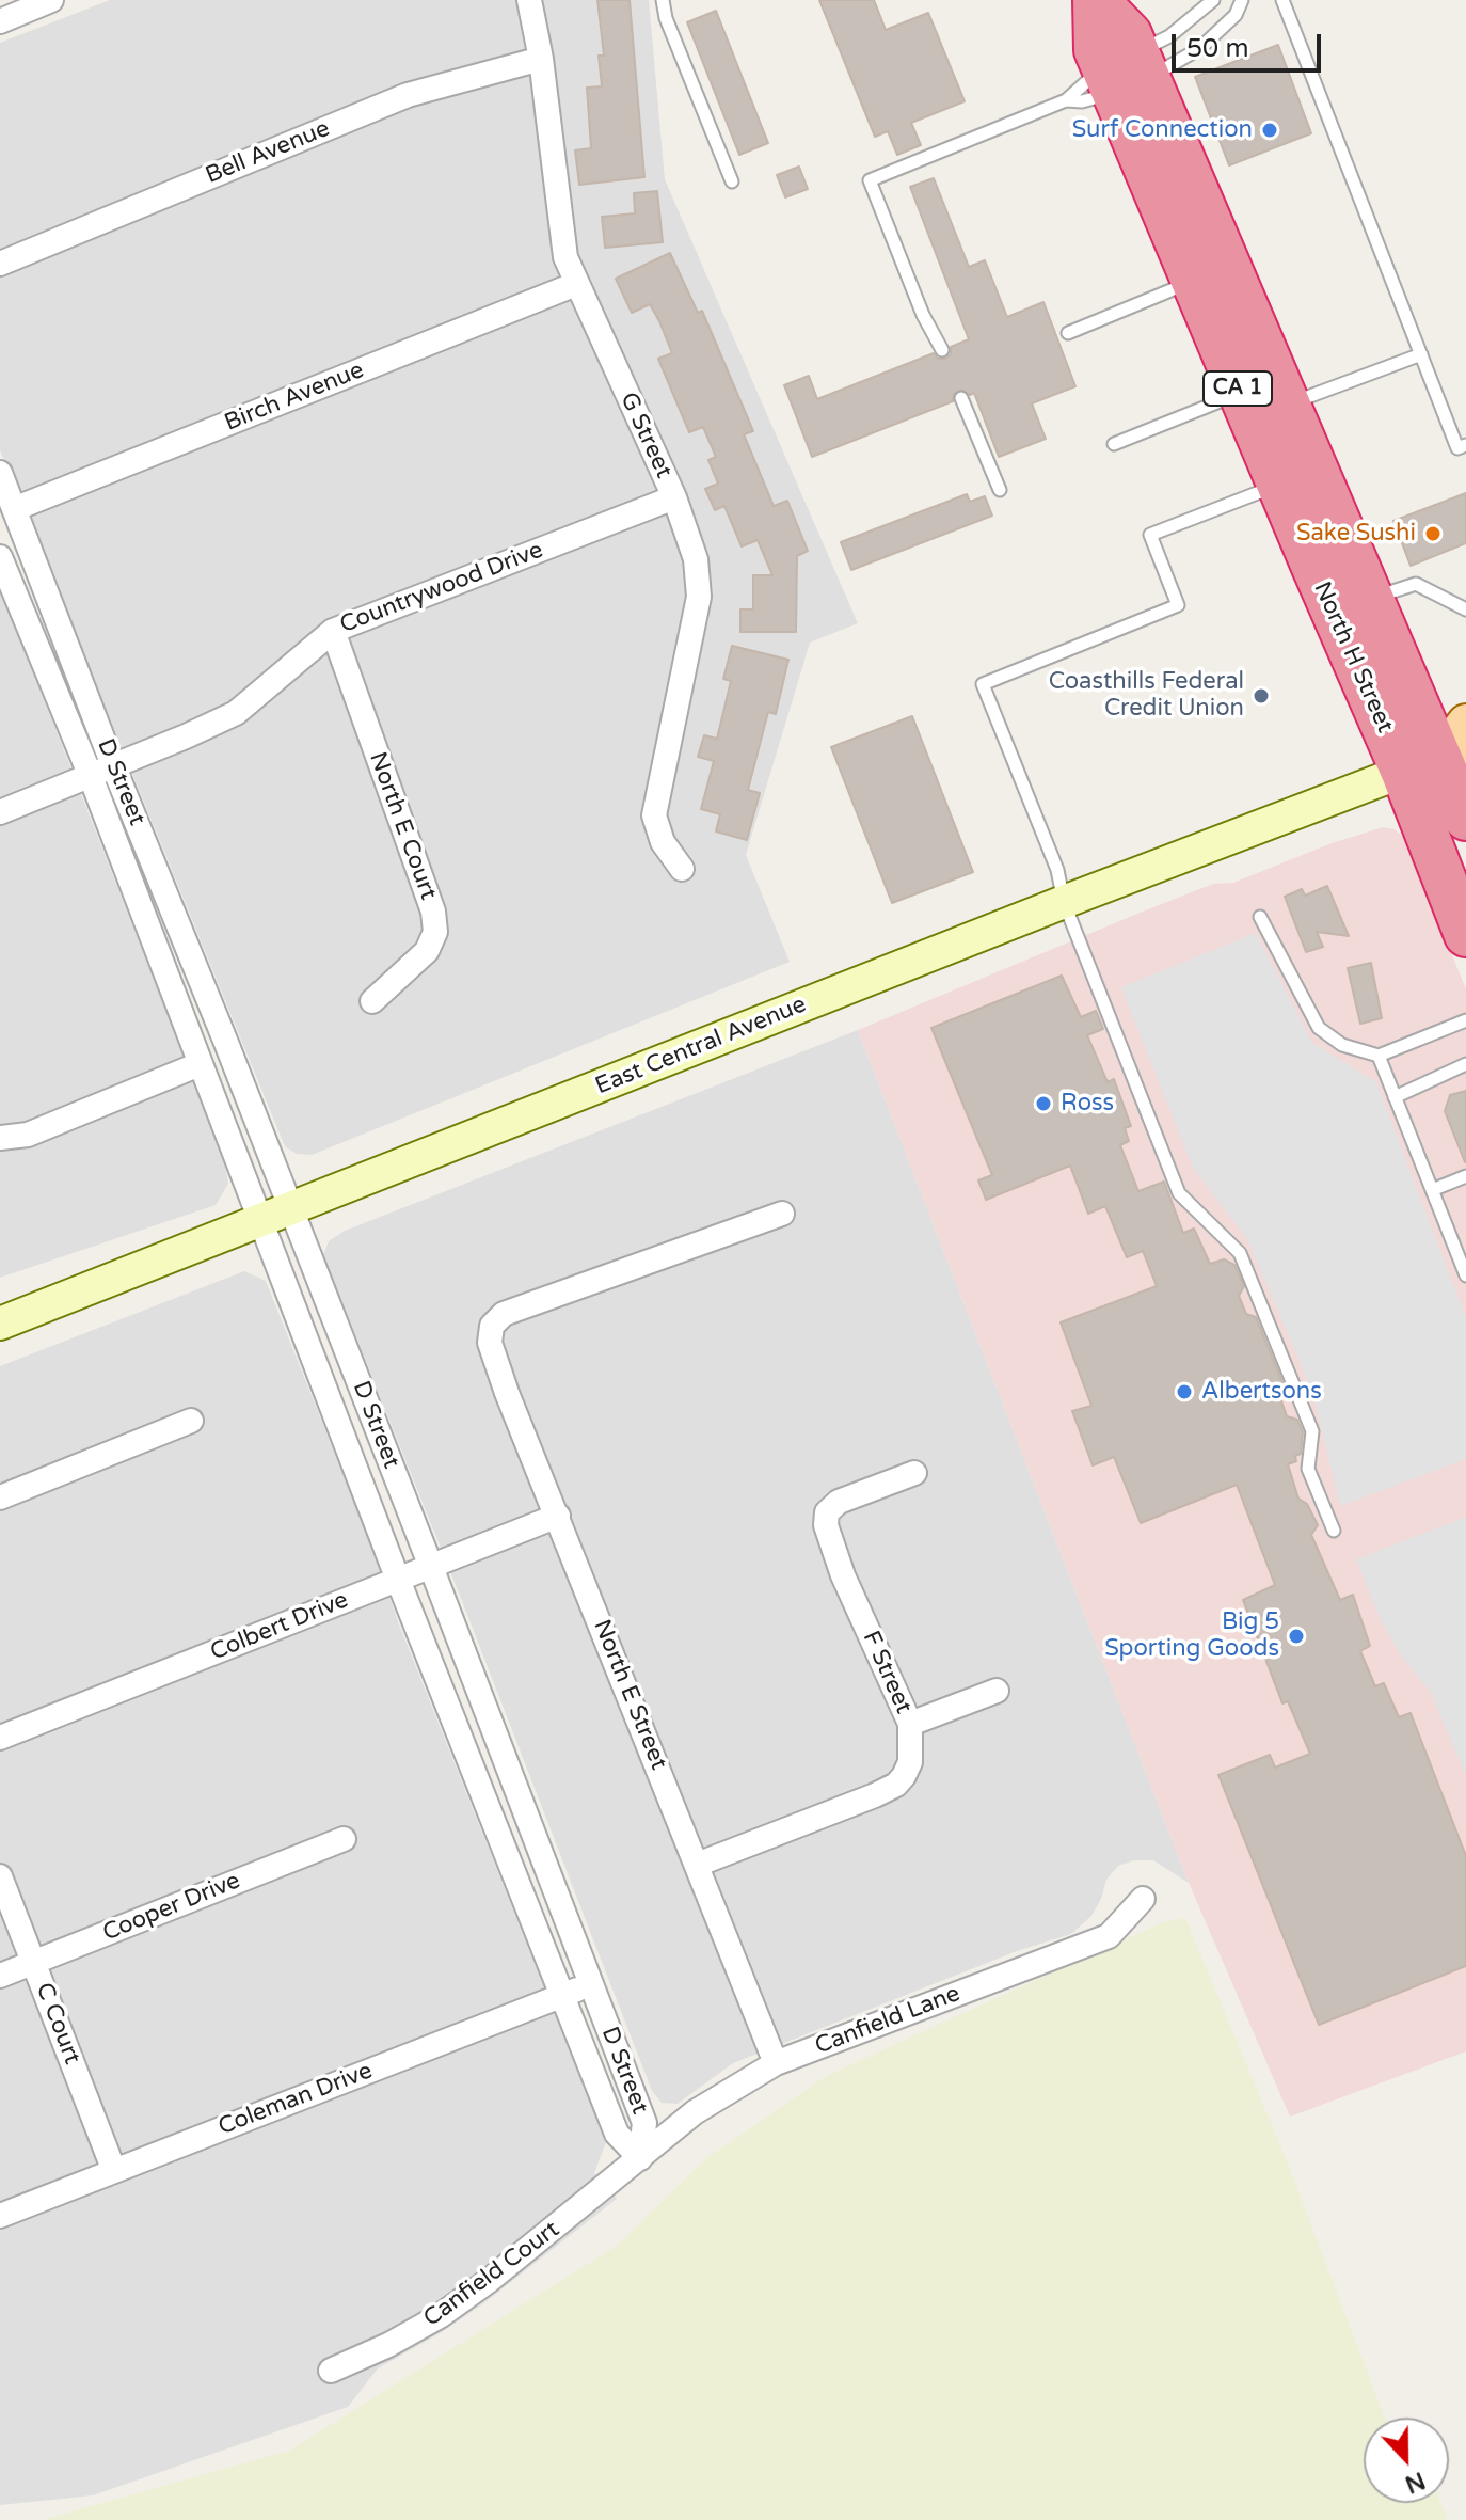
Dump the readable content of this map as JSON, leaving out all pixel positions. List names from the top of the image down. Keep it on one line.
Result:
{"streets":{"highway":["CA 1","North H Street"],"main road":["East Central Avenue"],"street":["Bell Avenue","Birch Avenue","G Street","Countrywood Drive","D Street","North E Court","Colbert Drive","F Street","North E Street","Cooper Drive","Canfield Lane","C Court","Coleman Drive","Canfield Court"]},"crossings":[["Bell Avenue","G Street"],["Birch Avenue","G Street"],["Birch Avenue","D Street"],["G Street","Countrywood Drive"],["Countrywood Drive","D Street"],["Countrywood Drive","North E Court"],["North H Street","East Central Avenue"],["D Street","East Central Avenue"],["D Street","Colbert Drive"],["D Street","Canfield Lane"],["D Street","Coleman Drive"],["D Street","Canfield Court"],["Colbert Drive","North E Street"],["F Street","North E Street"],["North E Street","Canfield Lane"],["Cooper Drive","C Court"],["Canfield Lane","Canfield Court"],["C Court","Coleman Drive"]],"places":["Surf Connection","Sake Sushi","Coasthills Federal Credit Union","Ross","Albertsons","Big 5 Sporting Goods"],"scale_bar":"50 m","north":"bottom"}
